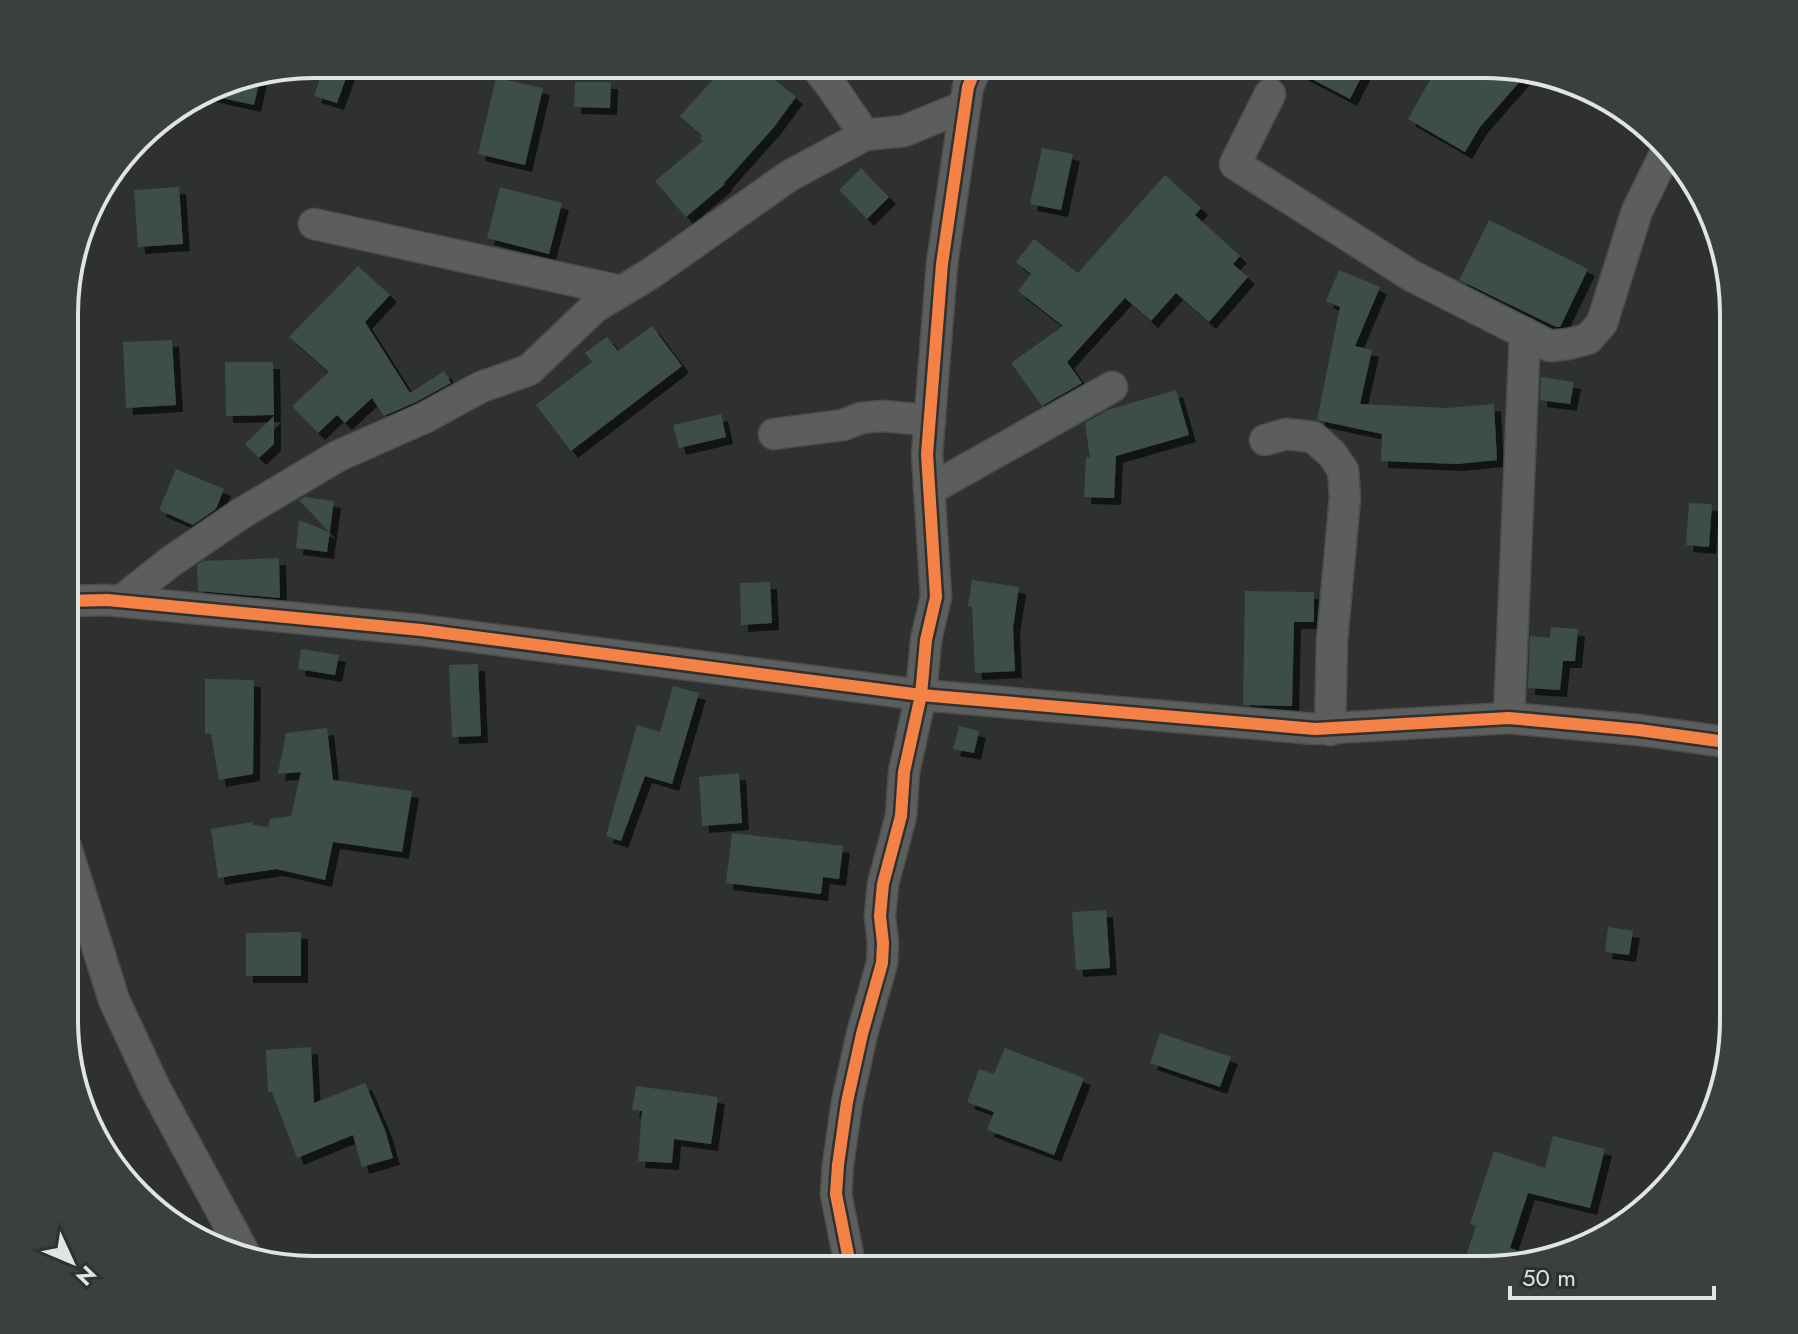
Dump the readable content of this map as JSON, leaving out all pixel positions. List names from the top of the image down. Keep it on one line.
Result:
{"scale_bar":"50 m","north":"bottom right"}
